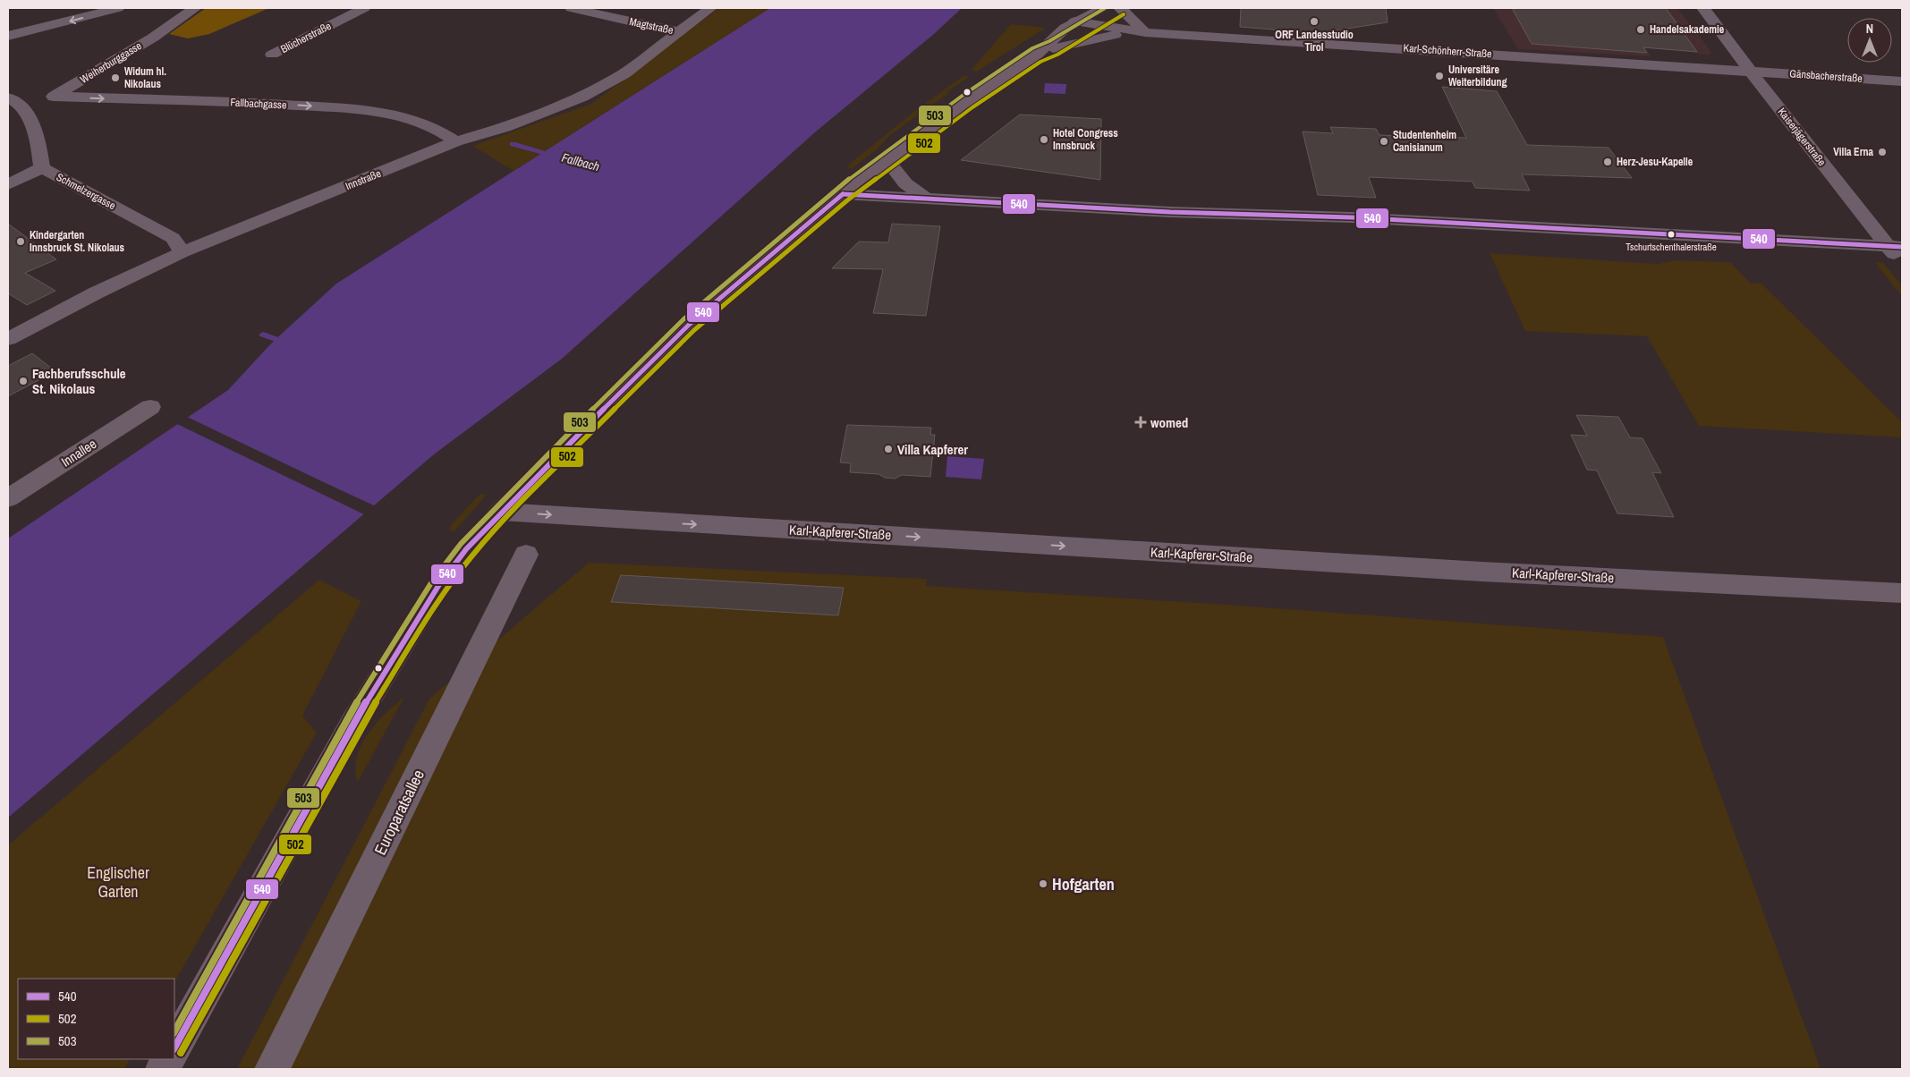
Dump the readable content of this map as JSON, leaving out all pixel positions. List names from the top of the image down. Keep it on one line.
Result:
{"streets":{"street":["Magtstraße","Blücherstraße","Karl-Schönherr-Straße","Weiherburggasse","Gänsbacherstraße","Fallbachgasse","Kaiserjägerstraße","Innstraße","Schmelzergasse","Innallee","Karl-Kapferer-Straße","Europaratsallee"]},"crossings":[["Magtstraße","Innstraße"],["Karl-Schönherr-Straße","Gänsbacherstraße"],["Karl-Schönherr-Straße","Kaiserjägerstraße"],["Weiherburggasse","Fallbachgasse"],["Weiherburggasse","Schmelzergasse"],["Gänsbacherstraße","Kaiserjägerstraße"],["Fallbachgasse","Innstraße"],["Innstraße","Schmelzergasse"]],"one_way":["Fallbachgasse","Karl-Kapferer-Straße"],"water":["Fallbach"],"parks":["Englischer Garten"],"places":{"other":["ORF Landesstudio Tirol","Handelsakademie","Universitäre Weiterbildung","Widum hl. Nikolaus","Hotel Congress Innsbruck","Studentenheim Canisianum","Villa Erna","Herz-Jesu-Kapelle","Tschurtschenthalerstraße","Kindergarten Innsbruck St. Nikolaus","Fachberufsschule St. Nikolaus","Villa Kapferer","Hofgarten"],"health":["womed"]},"lines":["transit line 503","transit line 502","transit line 540"],"legend":["540","502","503"],"north":"top"}
